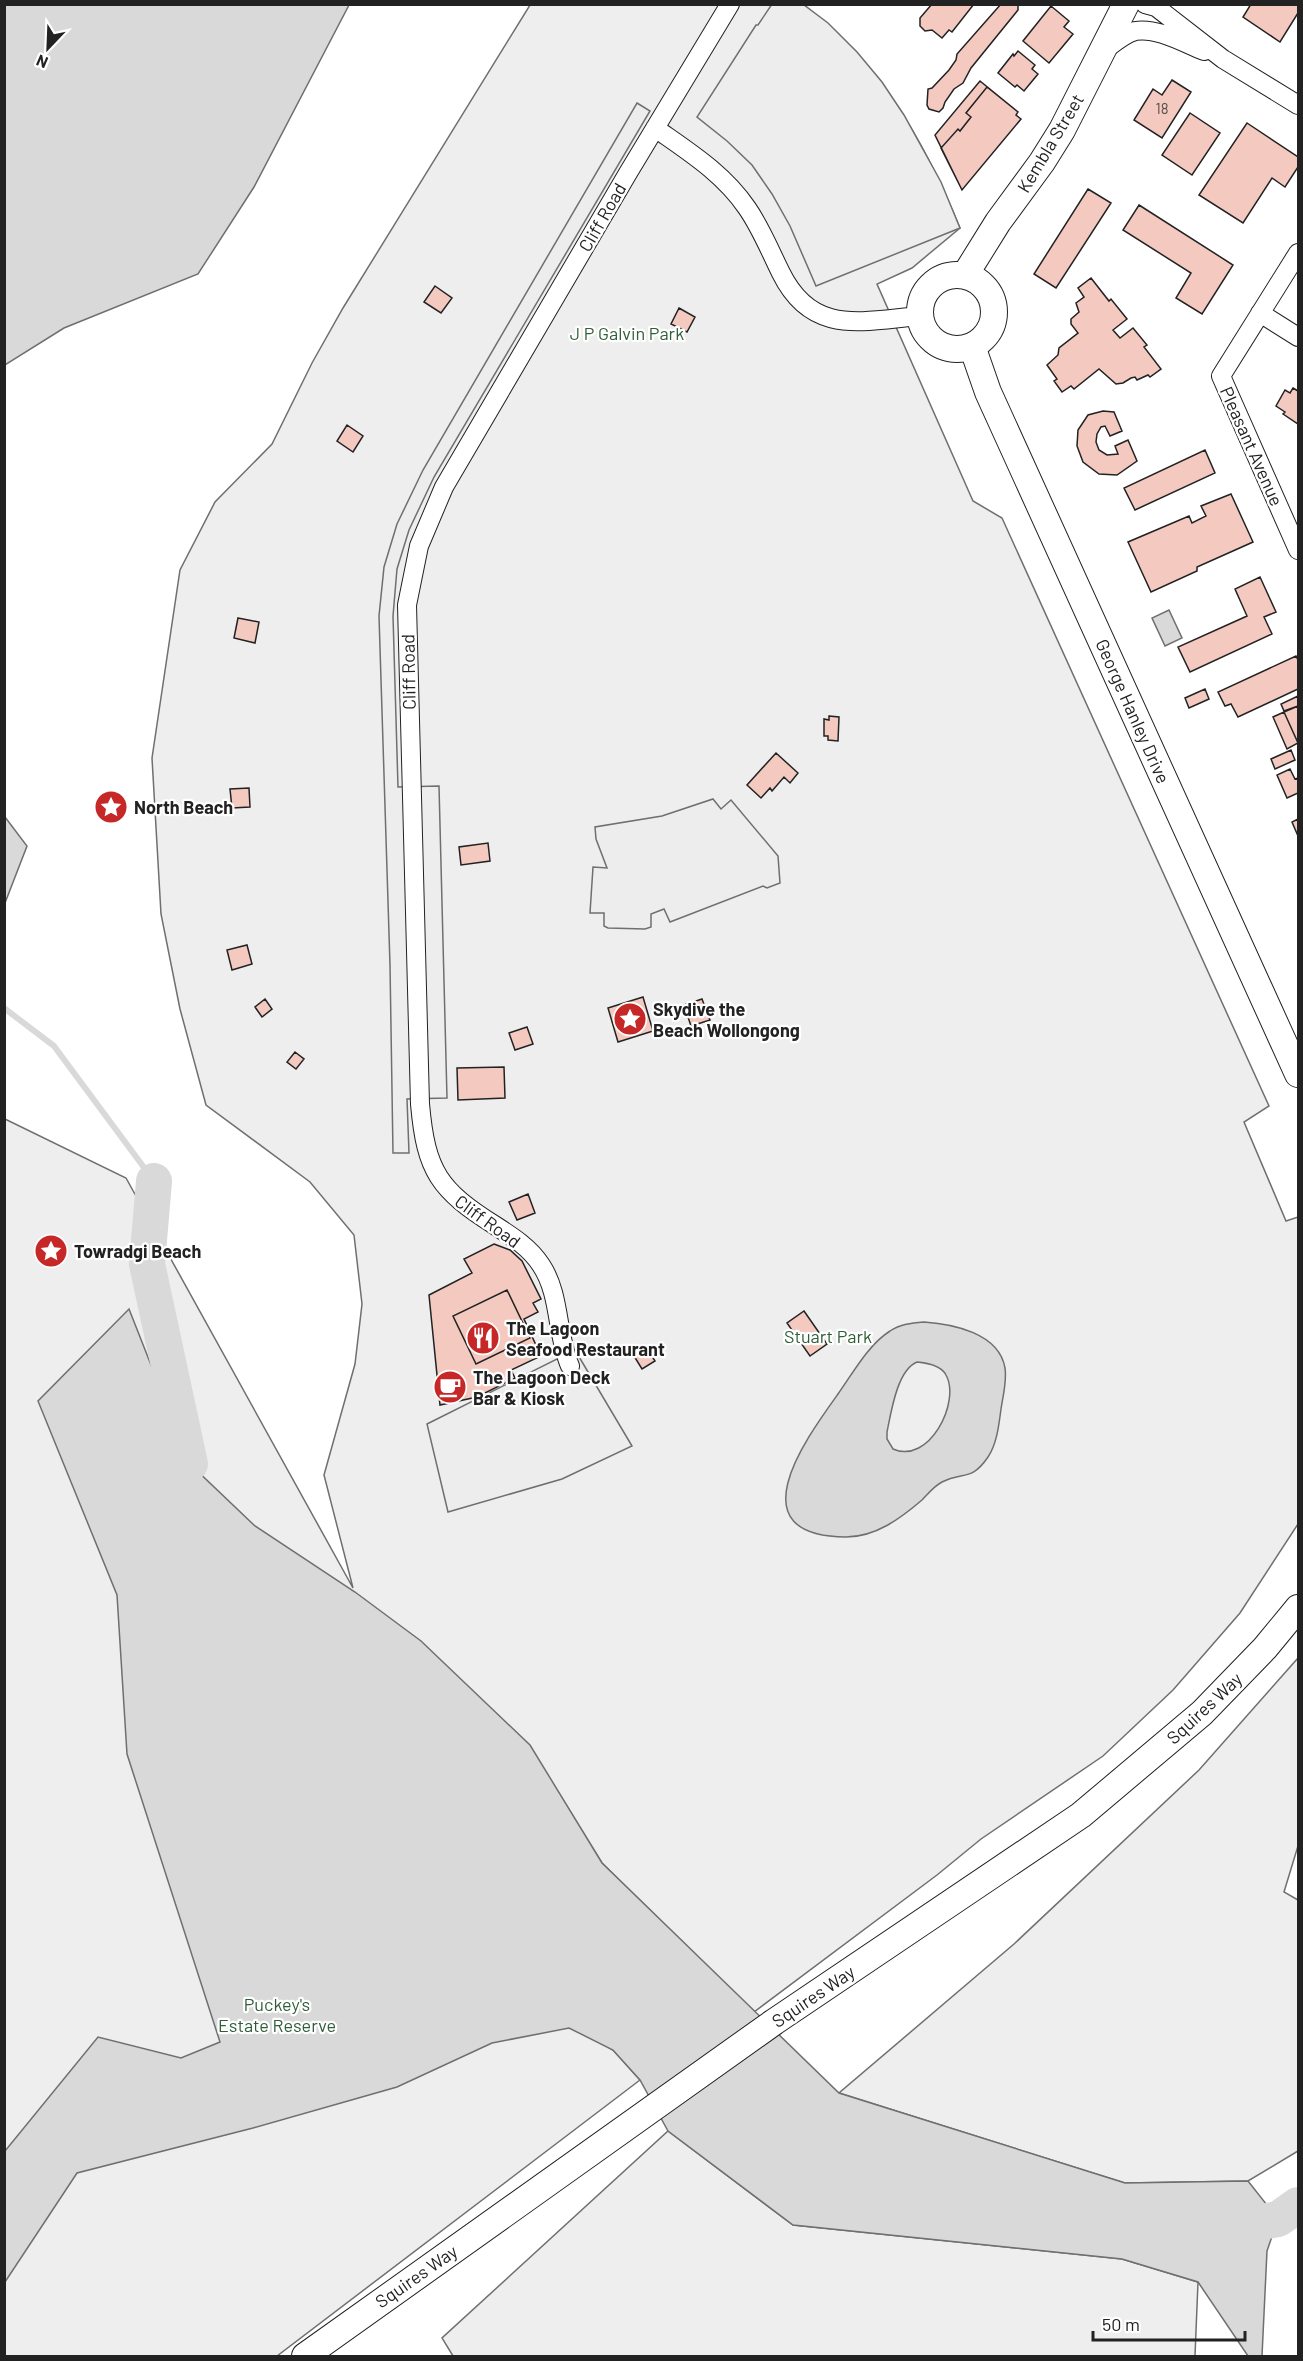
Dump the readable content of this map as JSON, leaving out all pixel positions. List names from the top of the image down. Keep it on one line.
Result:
{"streets":{"main road":["Kembla Street","George Hanley Drive","Squires Way"],"street":["Cliff Road","Pleasant Avenue"]},"crossings":[["Kembla Street","George Hanley Drive"]],"parks":["J P Galvin Park","Stuart Park","Puckey's Estate Reserve"],"places":{"place":["North Beach","Skydive the Beach Wollongong","Towradgi Beach"],"restaurant":["The Lagoon Seafood Restaurant"],"cafe":["The Lagoon Deck Bar & Kiosk"]},"house_numbers":["18"],"scale_bar":"50 m","north":"bottom left"}
